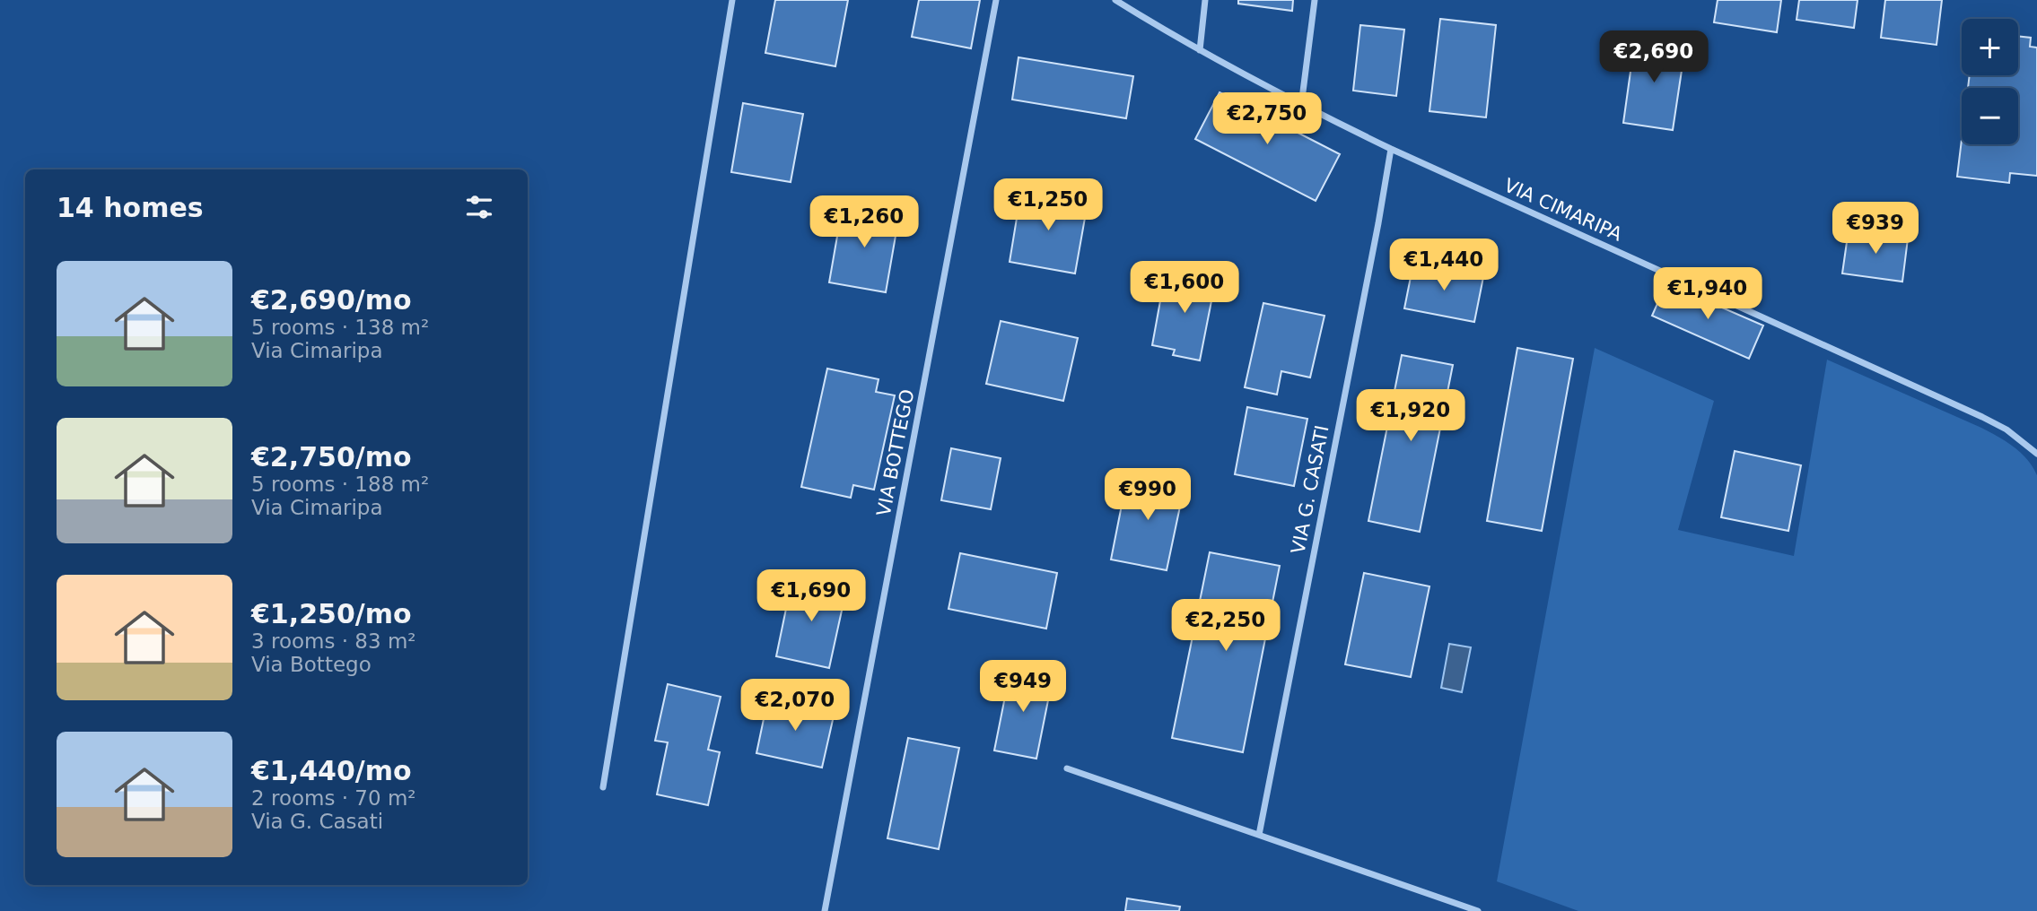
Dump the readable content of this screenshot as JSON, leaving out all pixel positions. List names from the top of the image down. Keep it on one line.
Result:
{"streets":{"street":["VIA CIMARIPA","VIA BOTTEGO","VIA G. CASATI"]},"crossings":[["VIA CIMARIPA","VIA G. CASATI"]],"page":{"map_buttons":["+","−"],"price":["€2,690","€2,750","€1,250","€1,260","€939","€1,440","€1,600","€1,940","€1,920","€990","€1,690","€2,250","€949","€2,070"],"heading":"14 homes","list":[{"name":"€2,690/mo","note":"5 rooms · 138 m² · Via Cimaripa"},{"name":"€2,750/mo","note":"5 rooms · 188 m² · Via Cimaripa"},{"name":"€1,250/mo","note":"3 rooms · 83 m² · Via Bottego"},{"name":"€1,440/mo","note":"2 rooms · 70 m² · Via G. Casati"}]}}
